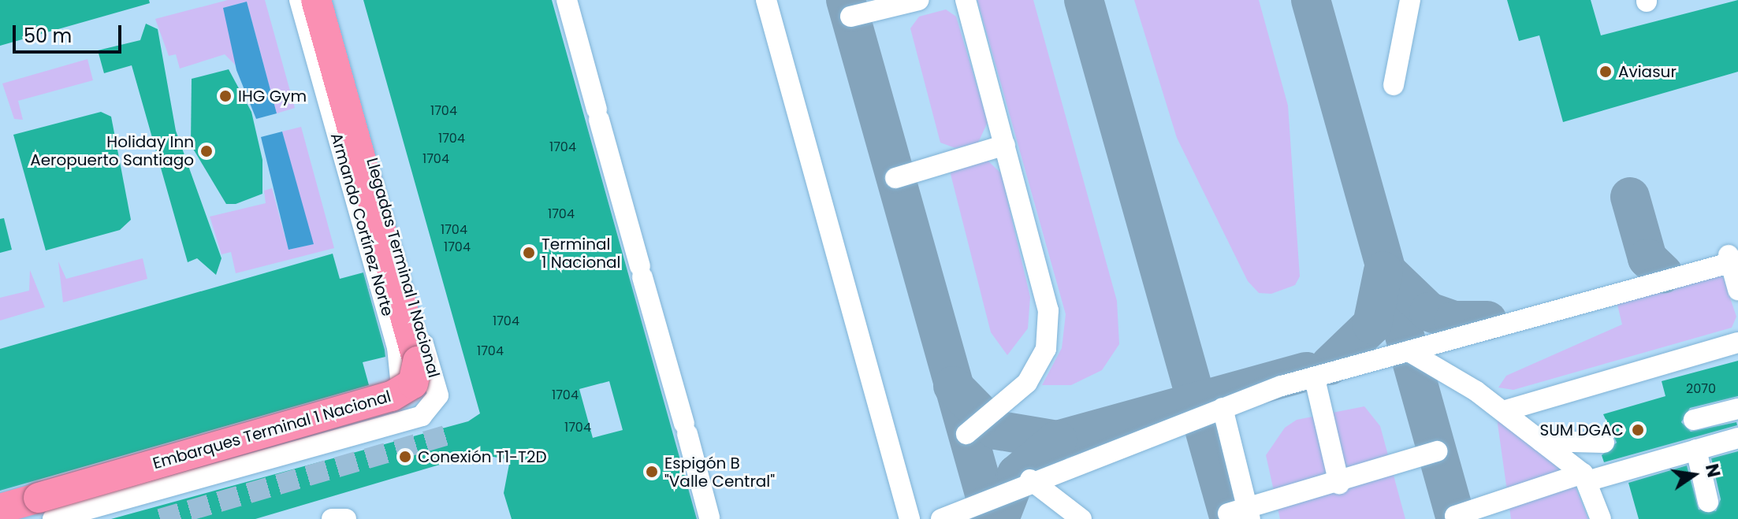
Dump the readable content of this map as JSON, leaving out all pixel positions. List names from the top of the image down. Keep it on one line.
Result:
{"streets":{"highway":["Embarques Terminal 1 Nacional"],"lane":["Armando Cortínez Norte","Llegadas Terminal 1 Nacional"]},"crossings":[["Armando Cortínez Norte","Llegadas Terminal 1 Nacional"],["Llegadas Terminal 1 Nacional","Embarques Terminal 1 Nacional"]],"places":["Aviasur","IHG Gym","Holiday Inn Aeropuerto Santiago","Terminal 1 Nacional","SUM DGAC","Conexión T1-T2D","Espigón B \"Valle Central\""],"house_numbers":["1704","1704","1704","1704","1704","1704","1704","1704","1704","2070","1704","1704"],"scale_bar":"50 m","north":"right"}
